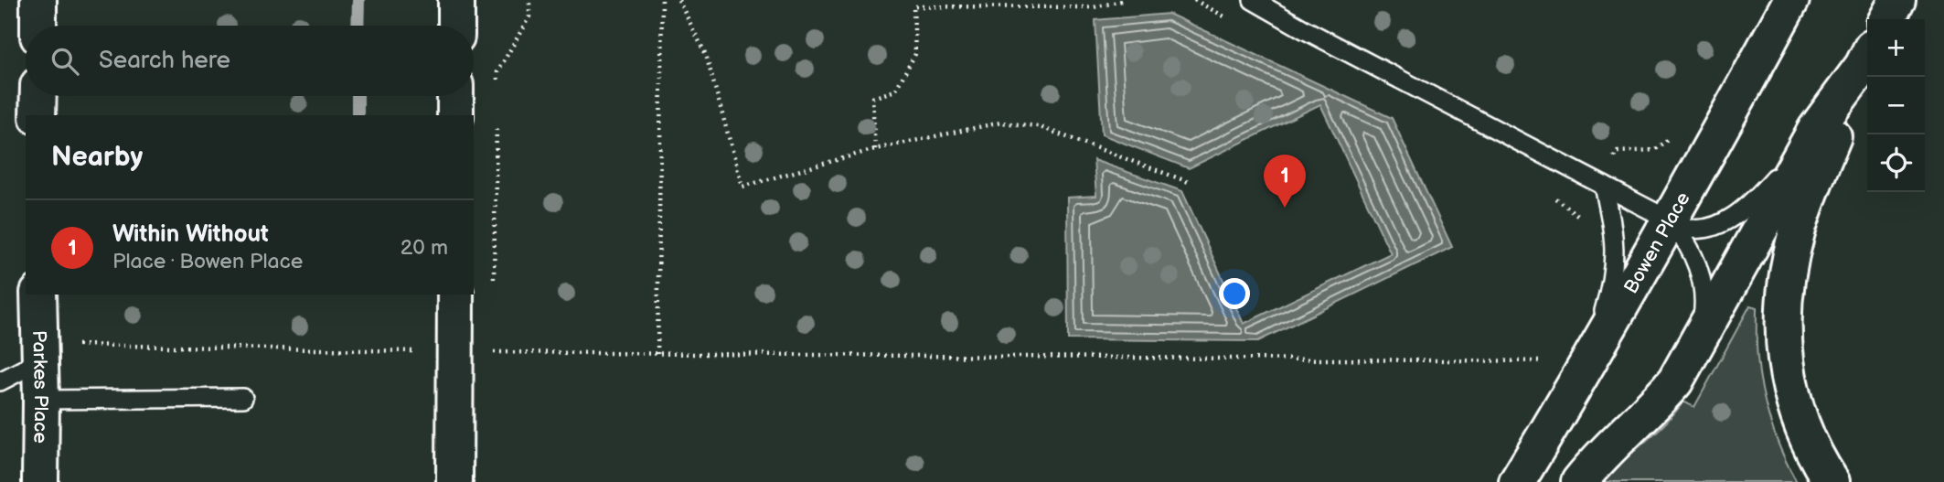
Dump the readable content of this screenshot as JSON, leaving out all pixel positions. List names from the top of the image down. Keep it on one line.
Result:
{"streets":{"main road":["Bowen Place","Parkes Place"]},"page":{"map_buttons":["+","−"],"search":"Search here","heading":"Nearby","pins":"1","list":[{"mark":"1","name":"Within Without","note":"Place · Bowen Place","value":"20 m"}]}}
